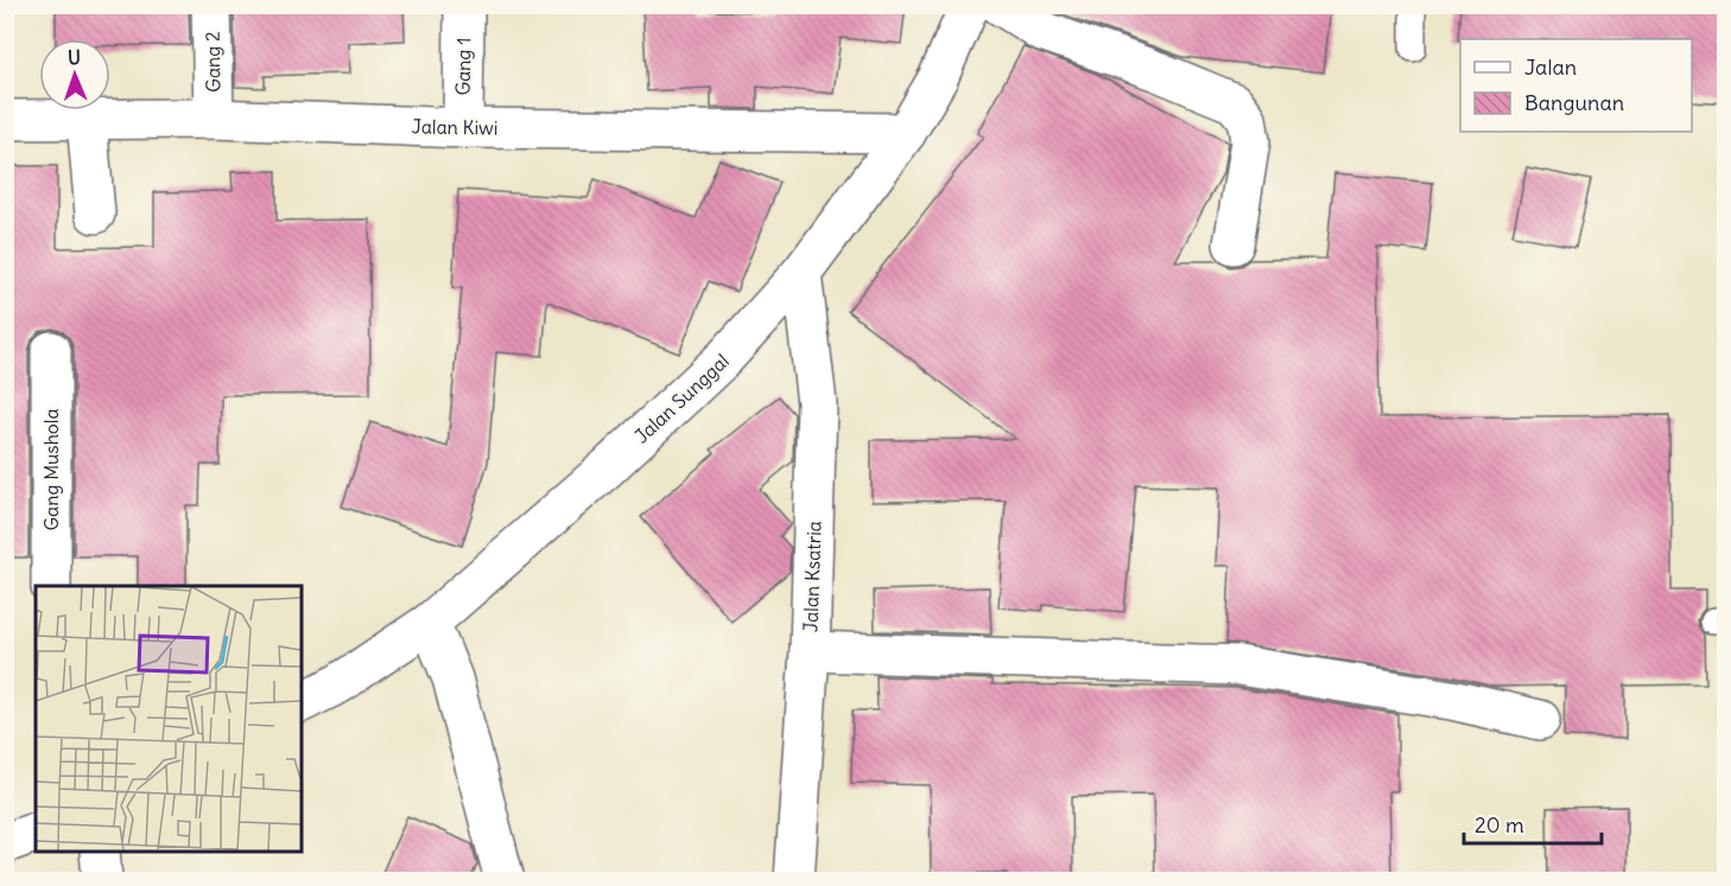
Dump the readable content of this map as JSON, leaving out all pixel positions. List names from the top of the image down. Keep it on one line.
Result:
{"streets":{"street":["Gang 2","Gang 1","Jalan Kiwi","Jalan Sunggal","Gang Mushola","Jalan Ksatria"]},"crossings":[["Gang 2","Jalan Kiwi"],["Gang 1","Jalan Kiwi"],["Jalan Kiwi","Jalan Sunggal"],["Jalan Sunggal","Jalan Ksatria"]],"legend":["Jalan","Bangunan"],"scale_bar":"20 m","north":"top"}
